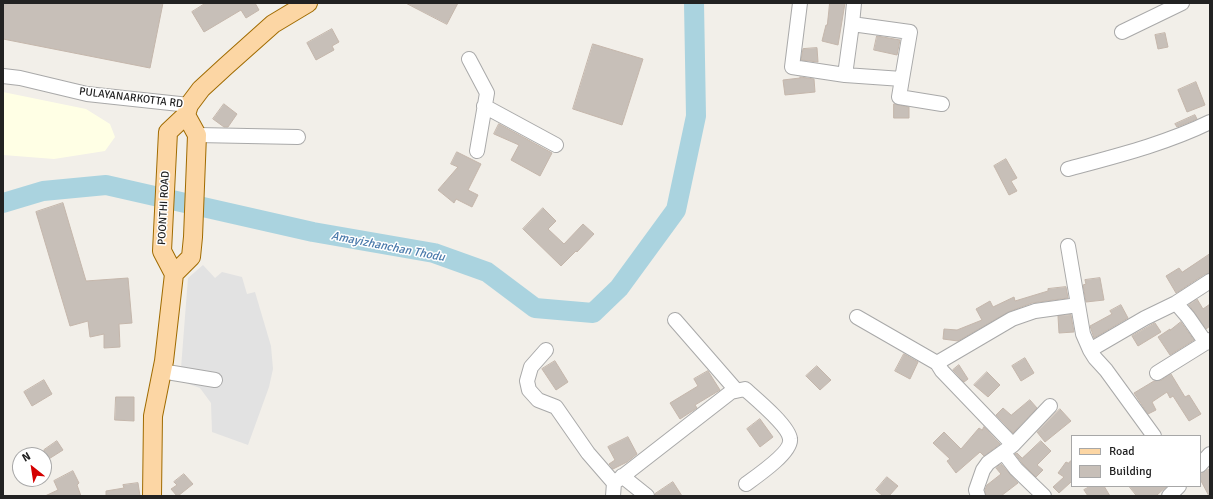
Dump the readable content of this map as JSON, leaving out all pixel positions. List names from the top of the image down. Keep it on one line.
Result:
{"streets":{"main road":["POONTHI ROAD"],"street":["PULAYANARKOTTA RD"]},"crossings":[["PULAYANARKOTTA RD","POONTHI ROAD"]],"water":["Amayizhanchan Thodu"],"legend":["Road","Building"],"north":"top left"}
